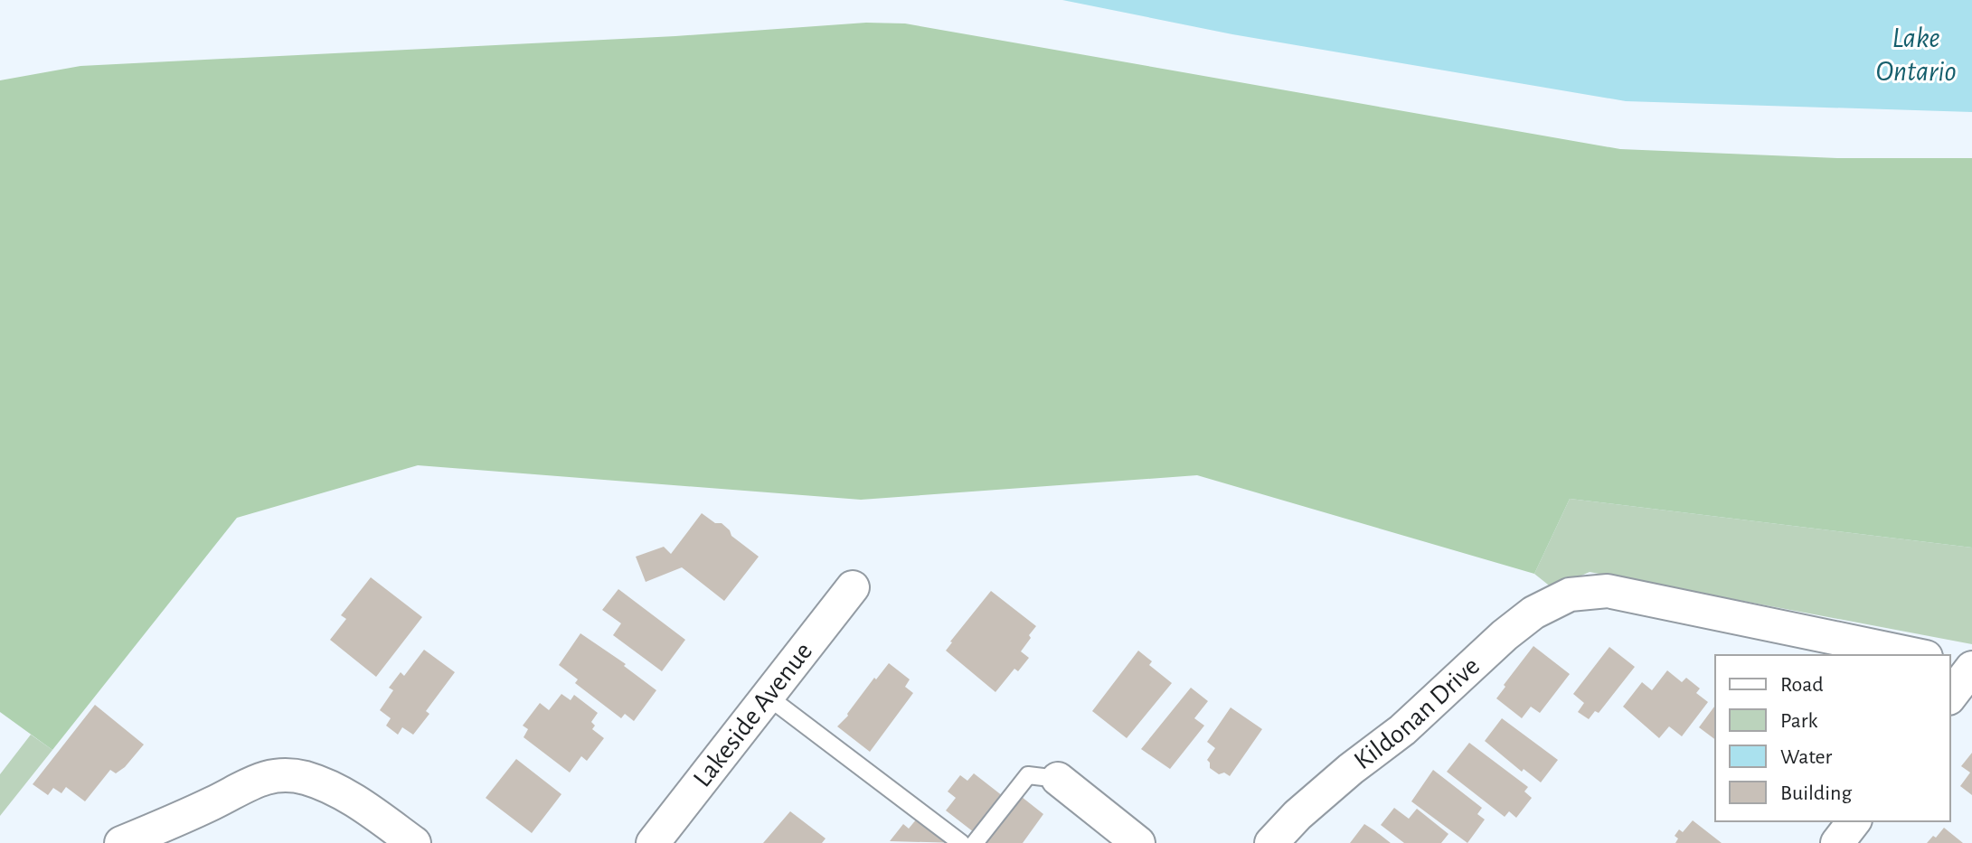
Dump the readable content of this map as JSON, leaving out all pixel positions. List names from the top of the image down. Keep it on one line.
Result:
{"streets":{"street":["Kildonan Drive","Lakeside Avenue"]},"water":["Lake Ontario"],"legend":["Road","Park","Water","Building"]}
